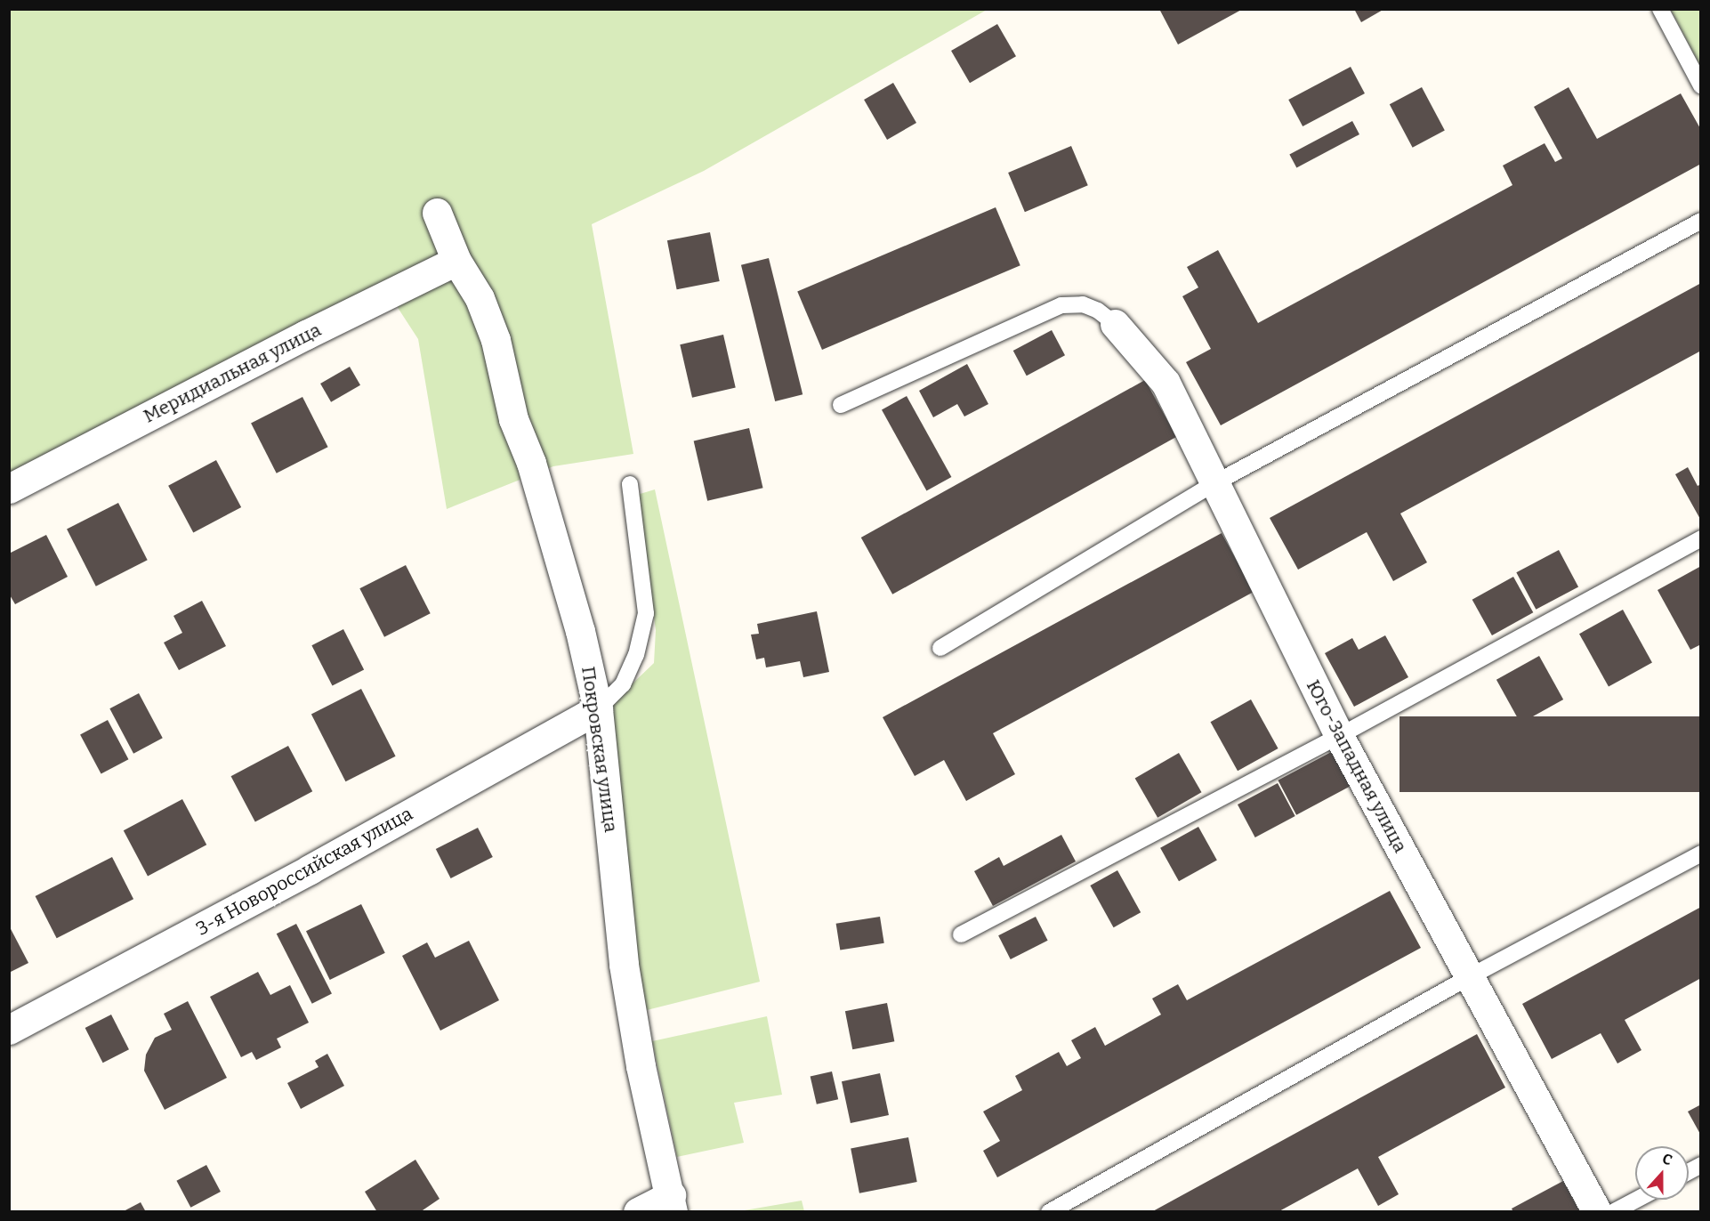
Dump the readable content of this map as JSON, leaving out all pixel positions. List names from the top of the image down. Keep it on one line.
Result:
{"streets":{"street":["Меридиальная улица","Покровская улица","Юго-Западная улица","3-я Новороссийская улица"]},"crossings":[["Меридиальная улица","Покровская улица"],["Покровская улица","3-я Новороссийская улица"]],"north":"top"}
